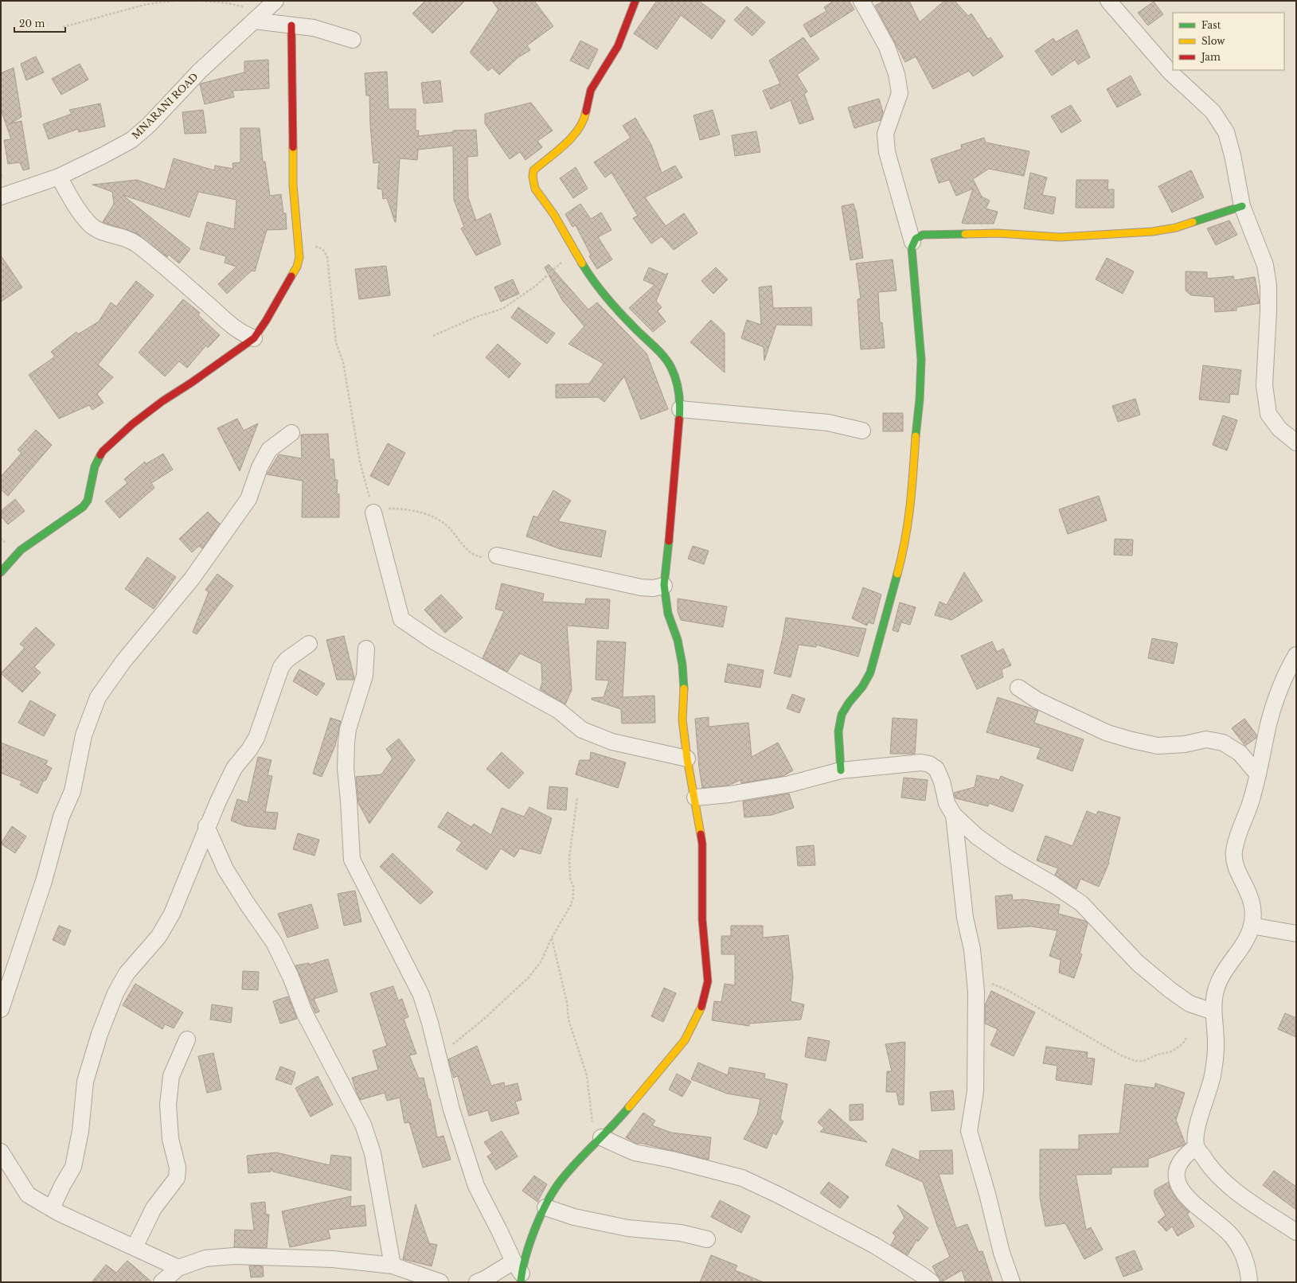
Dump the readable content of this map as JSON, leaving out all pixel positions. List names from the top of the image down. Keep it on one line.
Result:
{"streets":{"street":["MNARANI ROAD"]},"legend":["Fast","Slow","Jam"],"scale_bar":"20 m"}
